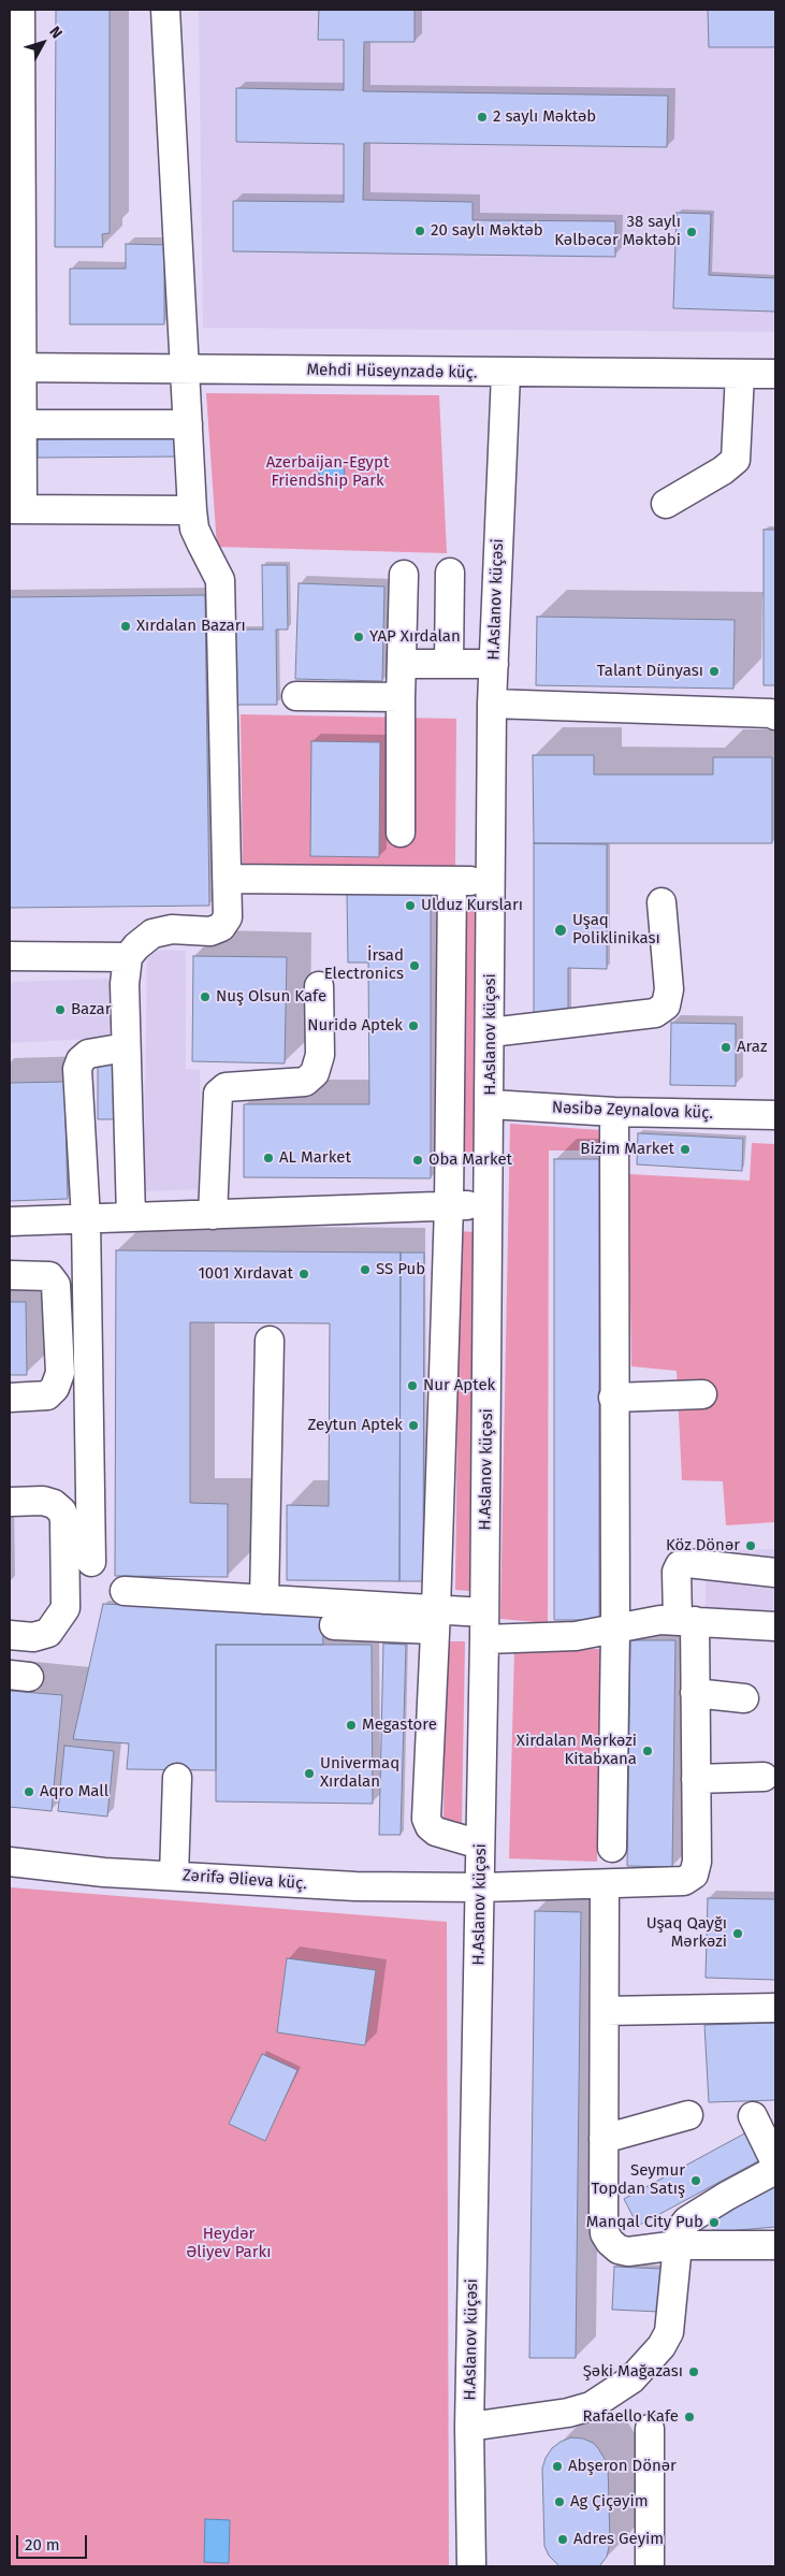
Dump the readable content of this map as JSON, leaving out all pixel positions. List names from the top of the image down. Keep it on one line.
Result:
{"streets":{"street":["Mehdi Hüseynzadə küç.","H.Aslanov küçəsi","Nəsibə Zeynalova küç.","Zərifə Əlieva küç."]},"crossings":[["Mehdi Hüseynzadə küç.","H.Aslanov küçəsi"],["H.Aslanov küçəsi","Nəsibə Zeynalova küç."],["H.Aslanov küçəsi","Zərifə Əlieva küç."]],"parks":["Azerbaijan-Egypt Friendship Park","Heydər Əliyev Parkı"],"places":["2 saylı Məktəb","20 saylı Məktəb","38 saylı Kəlbəcər Məktəbi","Xırdalan Bazarı","YAP Xırdalan","Talant Dünyası","Ulduz Kursları","Uşaq Poliklinikası","İrsad Electronics","Nuş Olsun Kafe","Bazar","Nuridə Aptek","Araz","Bizim Market","AL Market","Oba Market","SS Pub","1001 Xırdavat","Nur Aptek","Zeytun Aptek","Köz Dönər","Megastore","Xirdalan Mərkəzi Kitabxana","Univermaq Xırdalan","Aqro Mall","Uşaq Qayğı Mərkəzi","Seymur Topdan Satış","Manqal City Pub","Şəki Mağazası","Rafaello Kafe","Abşeron Dönər","Ag Çiçəyim","Adres Geyim"],"scale_bar":"20 m","north":"top right"}
